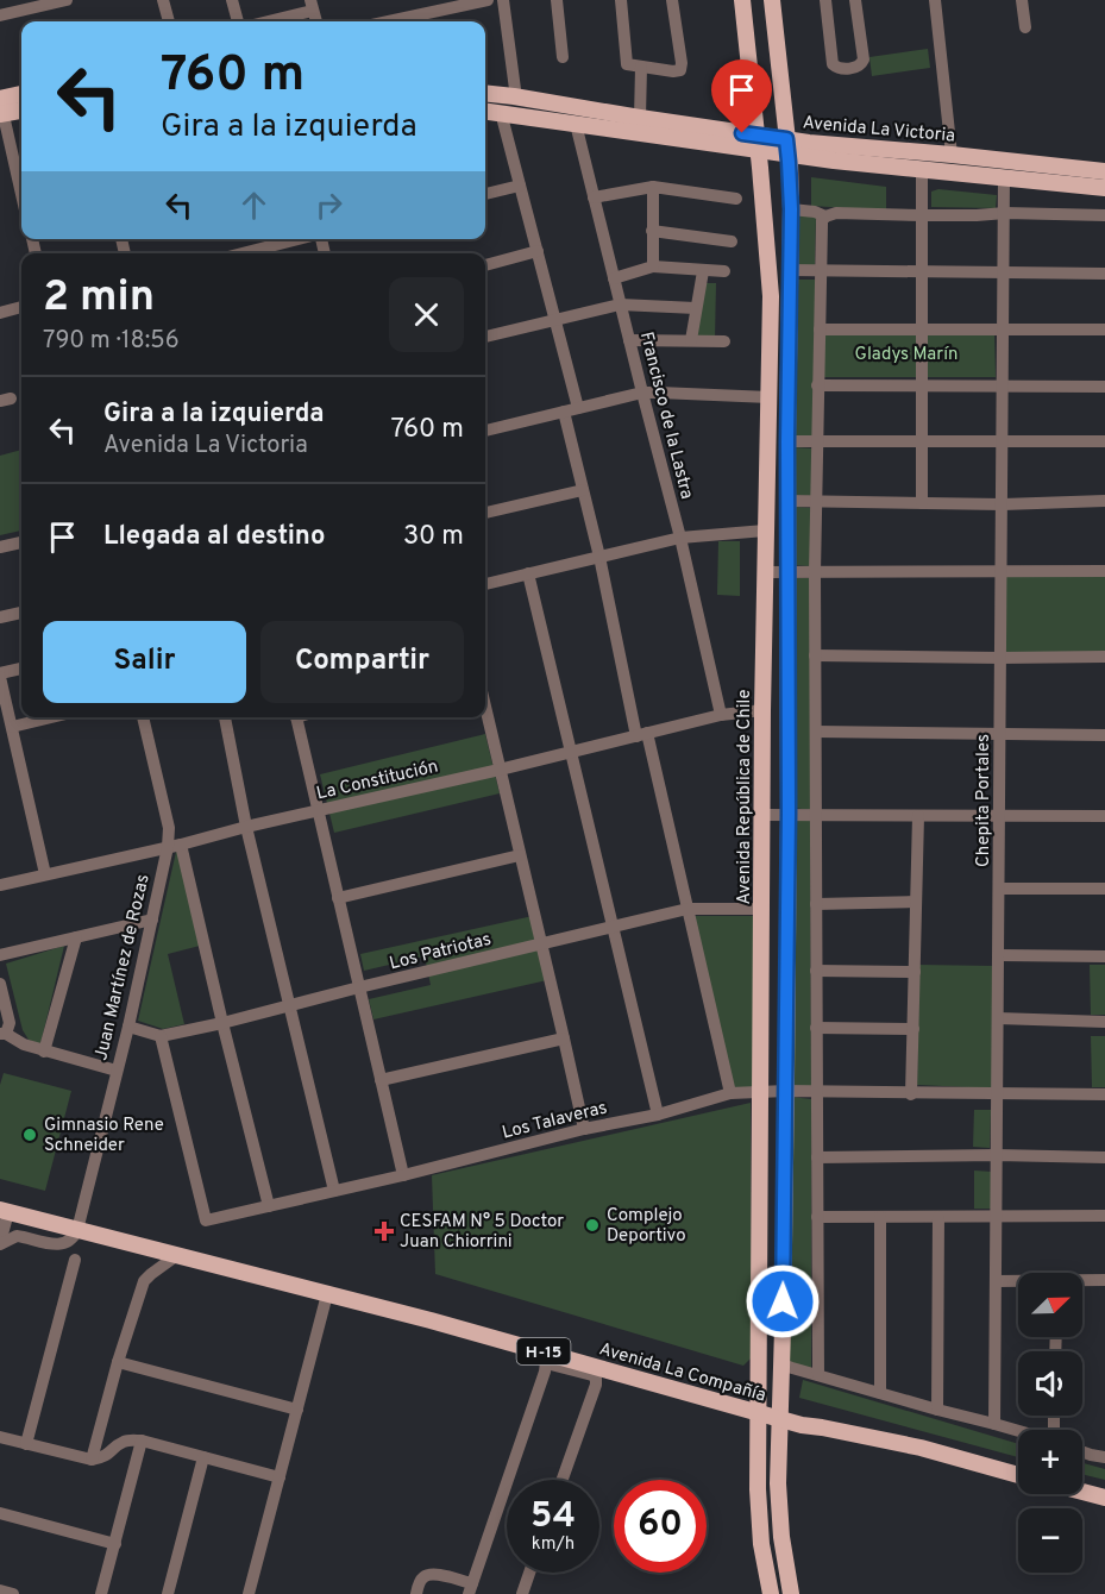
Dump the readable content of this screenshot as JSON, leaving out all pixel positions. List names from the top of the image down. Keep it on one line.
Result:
{"streets":{"main road":["Avenida La Victoria","Avenida República de Chile","H-15","Avenida La Compañía"],"street":["Francisco de la Lastra","La Constitución","Chepita Portales","Los Patriotas","Juan Martínez de Rozas","Los Talaveras"]},"crossings":[["Avenida La Victoria","Francisco de la Lastra"],["Avenida La Victoria","Avenida República de Chile"],["Avenida La Victoria","Chepita Portales"],["Francisco de la Lastra","La Constitución"],["La Constitución","Avenida República de Chile"],["La Constitución","Juan Martínez de Rozas"],["Avenida República de Chile","Los Patriotas"],["Avenida República de Chile","Los Talaveras"],["Avenida República de Chile","Avenida La Compañía"],["Chepita Portales","Los Talaveras"],["Los Patriotas","Los Talaveras"],["Juan Martínez de Rozas","Avenida La Compañía"]],"parks":["Gladys Marín"],"places":{"other":["Gimnasio Rene Schneider","Complejo Deportivo"],"health":["CESFAM N° 5 Doctor Juan Chiorrini"]},"north":"top right","page":{"turn":["760 m","Gira a la izquierda"],"heading":["2 min","790 m · 18:56"],"list":[{"name":"Gira a la izquierda","note":"Avenida La Victoria","value":"760 m"},{"name":"Llegada al destino","value":"30 m"}],"buttons":["Salir","Compartir"],"map_buttons":["+","−"],"speed":"54 km/h","limit":"60"}}
